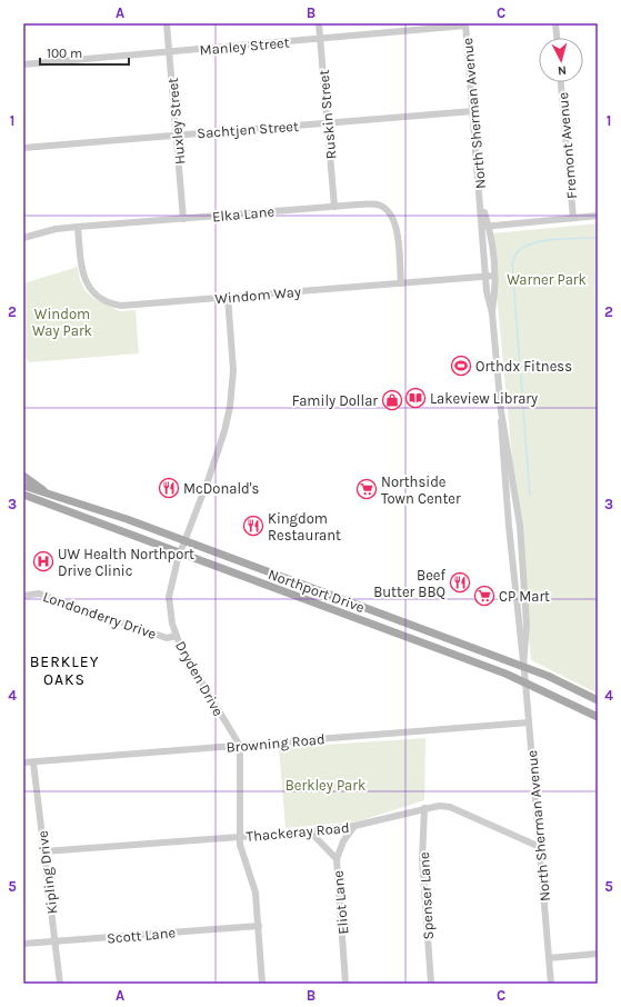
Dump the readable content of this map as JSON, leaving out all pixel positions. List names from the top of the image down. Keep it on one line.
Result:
{"streets":{"main road":["Northport Drive"],"street":["Manley Street","North Sherman Avenue","Ruskin Street","Huxley Street","Sachtjen Street","Fremont Avenue","Elka Lane","Windom Way","Londonderry Drive","Dryden Drive","Browning Road","Thackeray Road","Kipling Drive","Spenser Lane","Eliot Lane","Scott Lane"]},"crossings":[["Manley Street","North Sherman Avenue"],["Manley Street","Ruskin Street"],["Manley Street","Huxley Street"],["North Sherman Avenue","Sachtjen Street"],["North Sherman Avenue","Windom Way"],["North Sherman Avenue","Northport Drive"],["North Sherman Avenue","Browning Road"],["North Sherman Avenue","Thackeray Road"],["Ruskin Street","Sachtjen Street"],["Ruskin Street","Elka Lane"],["Huxley Street","Sachtjen Street"],["Huxley Street","Elka Lane"],["Elka Lane","Windom Way"],["Windom Way","Dryden Drive"],["Northport Drive","Dryden Drive"],["Londonderry Drive","Dryden Drive"],["Dryden Drive","Browning Road"],["Browning Road","Kipling Drive"],["Thackeray Road","Kipling Drive"],["Thackeray Road","Spenser Lane"],["Thackeray Road","Eliot Lane"],["Kipling Drive","Scott Lane"]],"districts":["BERKLEY OAKS"],"parks":["Warner Park","Windom Way Park","Berkley Park"],"places":{"sports":["Orthdx Fitness"],"library":["Lakeview Library"],"shop":["Family Dollar"],"restaurant":["McDonald's","Kingdom Restaurant","Beef Butter BBQ"],"supermarket":["Northside Town Center","CP Mart"],"hospital":["UW Health Northport Drive Clinic"]},"scale_bar":"100 m","north":"bottom","grid":{"columns":["A","B","C"],"rows":["1","2","3","4","5"]}}
